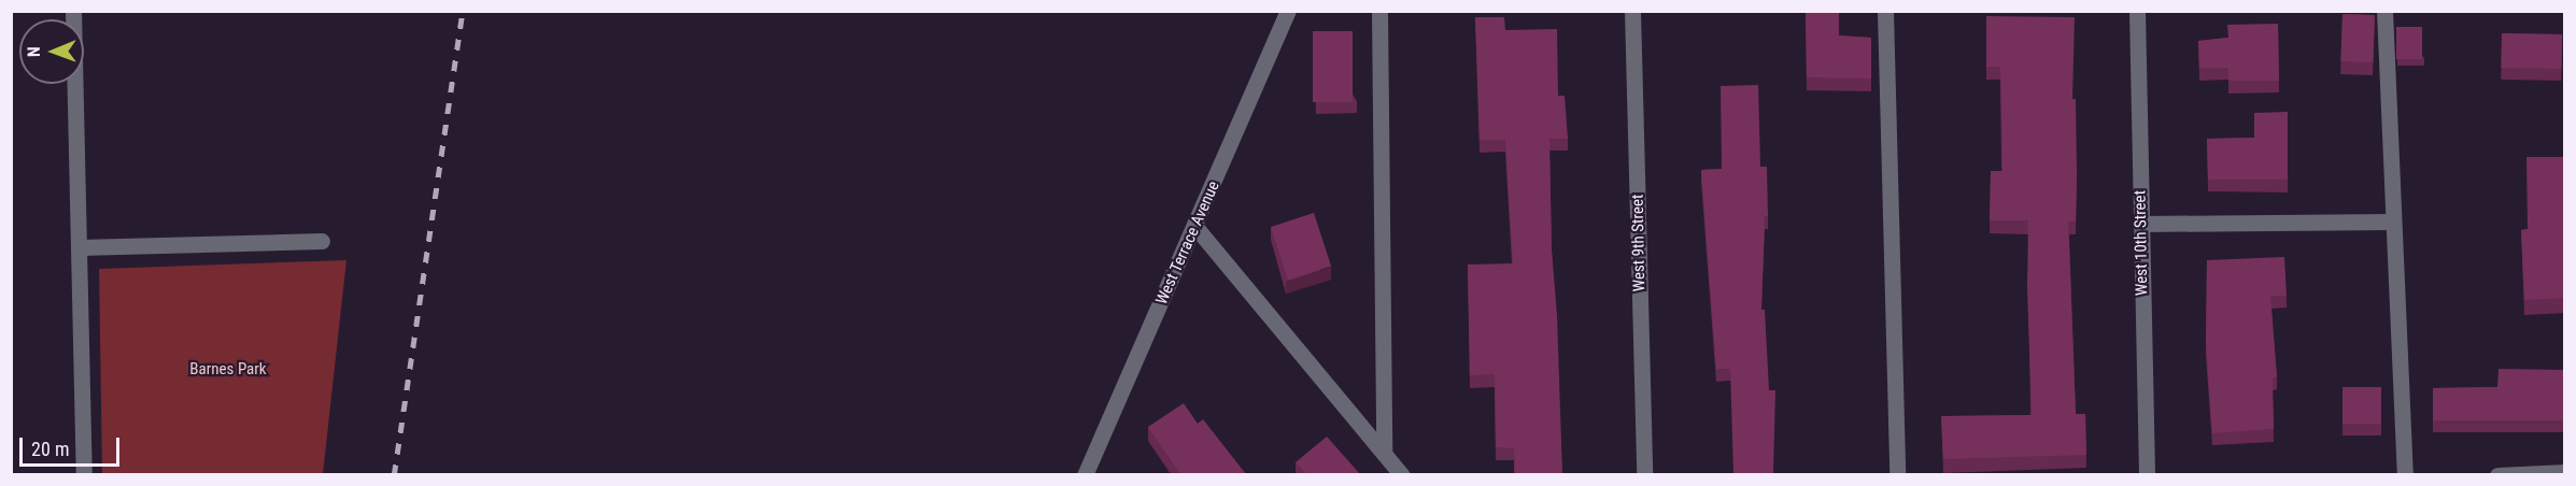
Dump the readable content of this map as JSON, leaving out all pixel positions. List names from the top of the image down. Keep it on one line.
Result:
{"streets":{"street":["West Terrace Avenue","West 9th Street","West 10th Street"]},"parks":["Barnes Park"],"scale_bar":"20 m","north":"left"}
